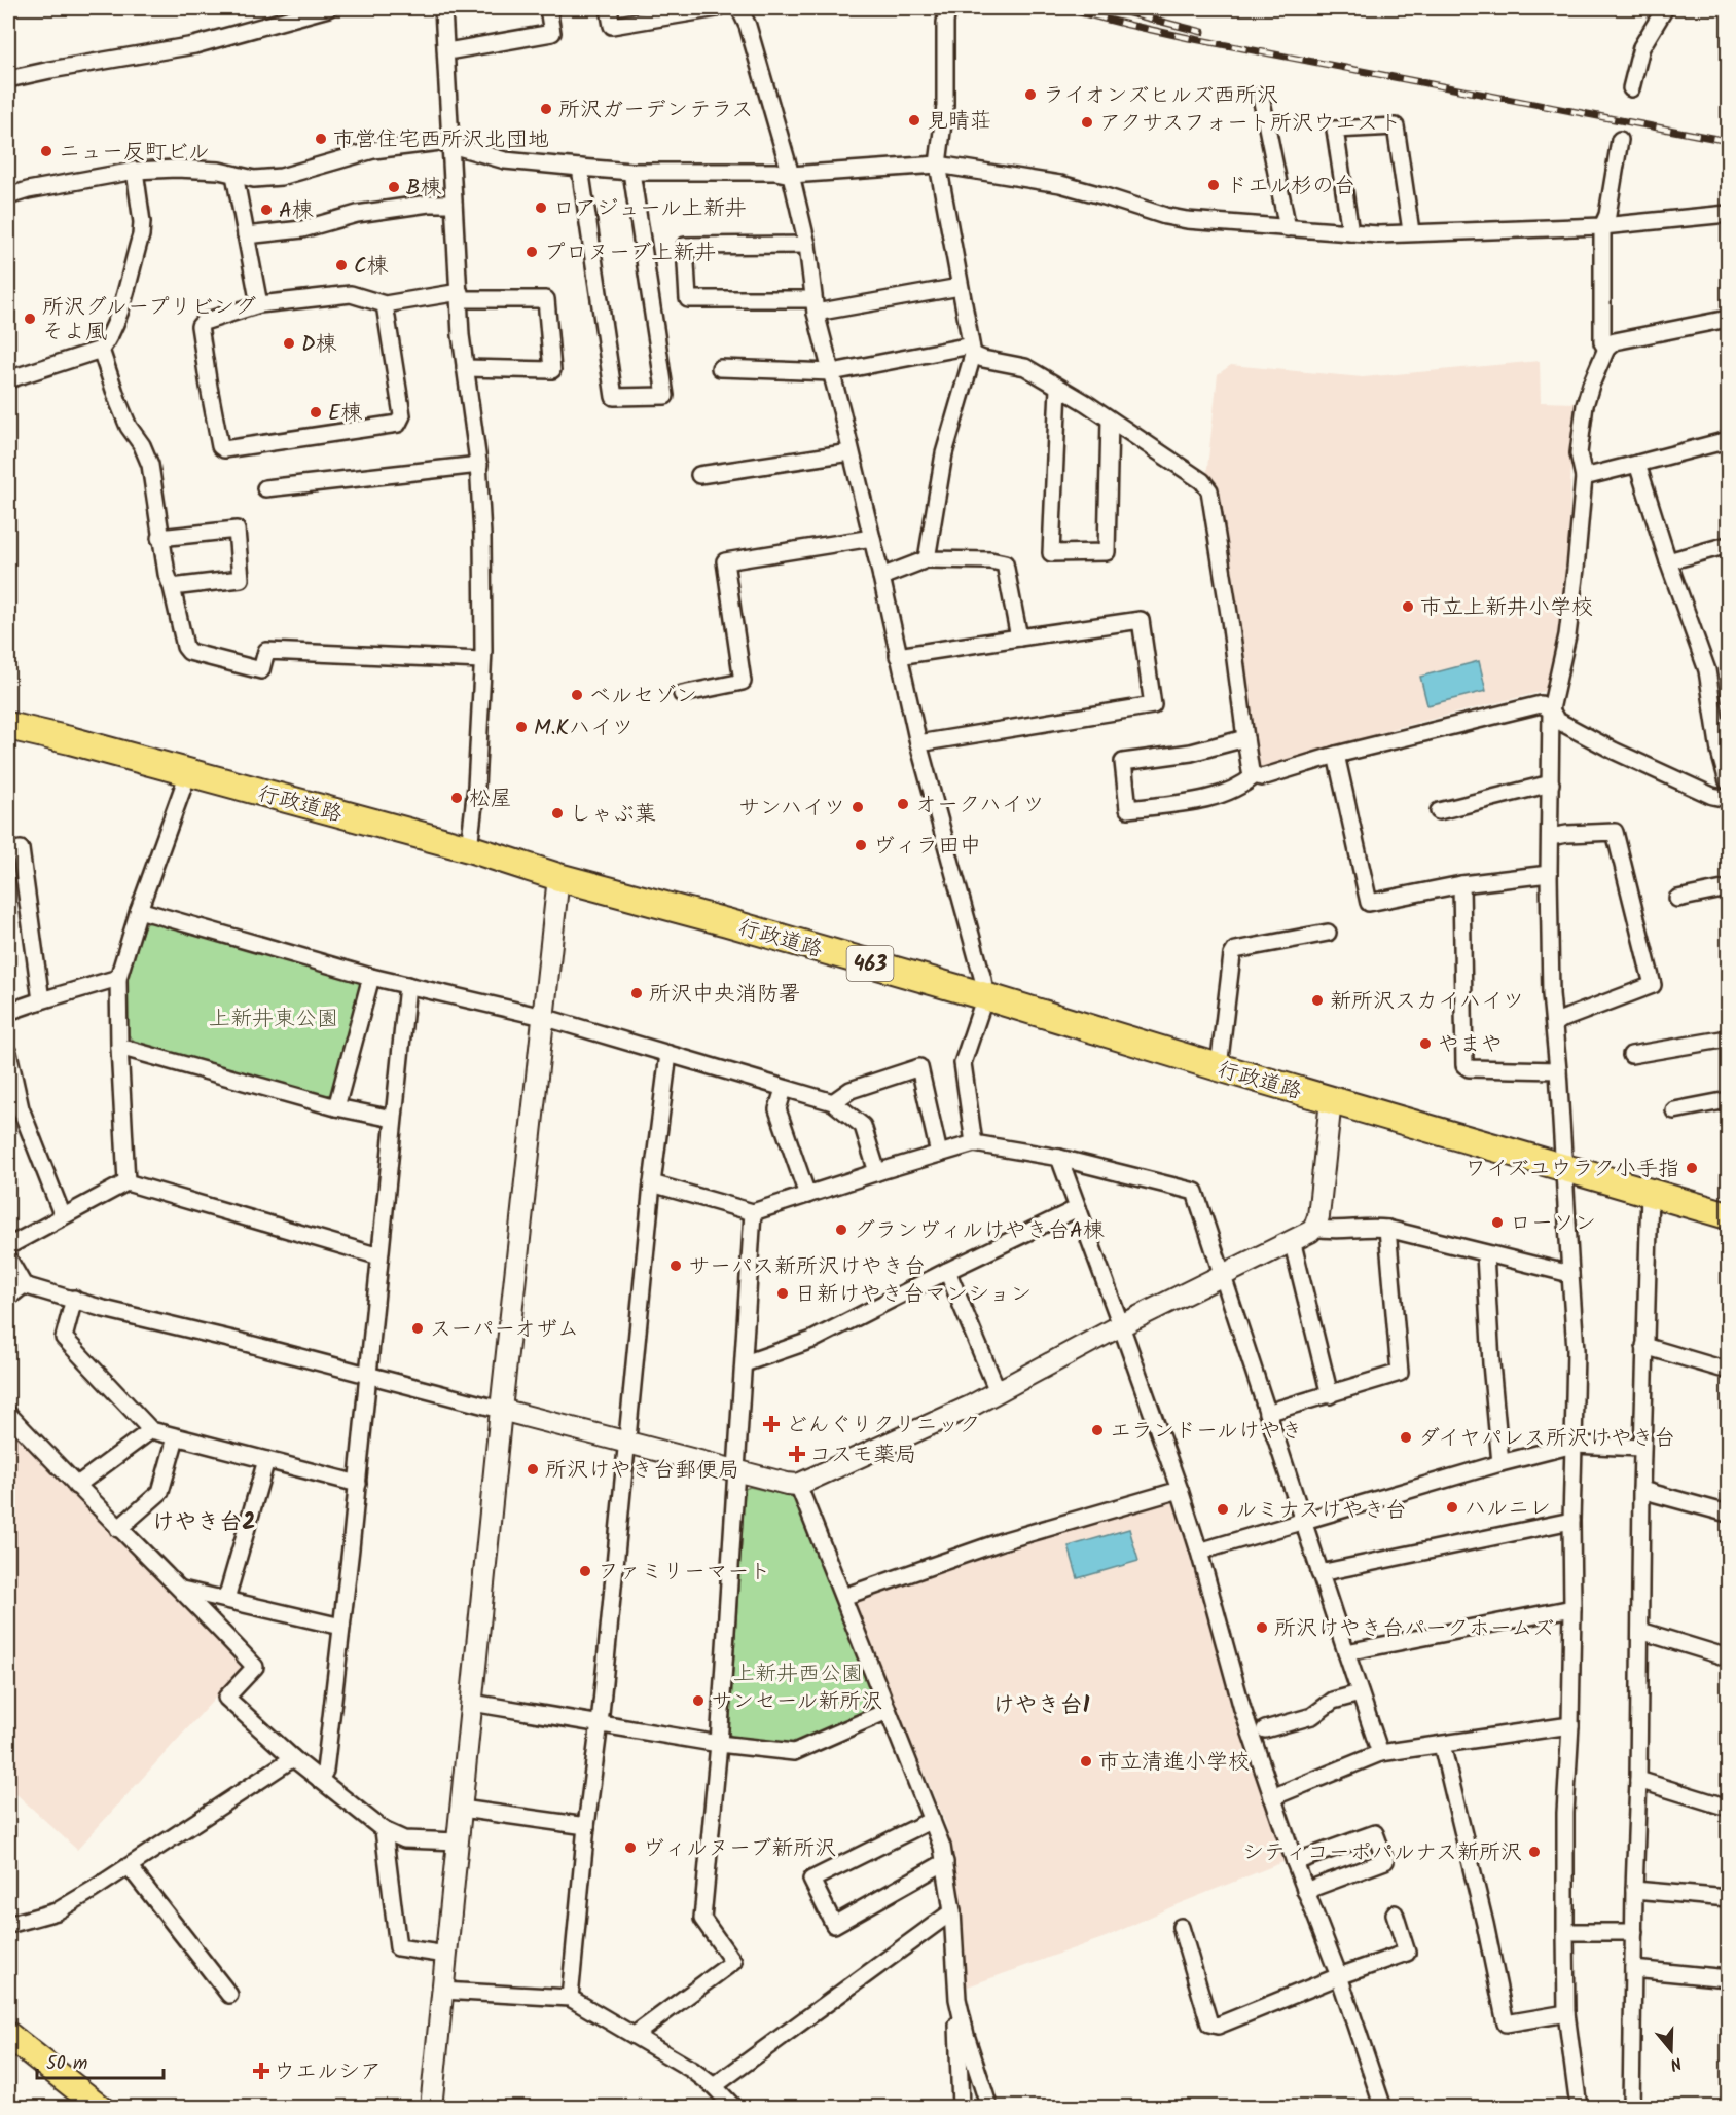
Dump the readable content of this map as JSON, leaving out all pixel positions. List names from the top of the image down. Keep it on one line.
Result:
{"streets":{"highway":["行政道路","463"]},"districts":["けやき台2","けやき台1"],"parks":["上新井東公園","上新井西公園"],"places":{"other":["ライオンズヒルズ西所沢","所沢ガーデンテラス","見晴荘","アクサスフォート所沢ウエスト","市営住宅西所沢北団地","ニュー反町ビル","ドエル杉の台","B棟","ロアジュール上新井","A棟","プロヌーブ上新井","C棟","所沢グループリビング そよ風","D棟","E棟","市立上新井小学校","ベルセゾン","M.Kハイツ","松屋","オークハイツ","サンハイツ","しゃぶ葉","ヴィラ田中","所沢中央消防署","新所沢スカイハイツ","やまや","ワイズユウラク小手指","ローソン","グランヴィルけやき台A棟","サーパス新所沢けやき台","日新けやき台マンション","スーパーオザム","エランドールけやき","ダイヤパレス所沢けやき台","所沢けやき台郵便局","ハルニレ","ルミナスけやき台","ファミリーマート","所沢けやき台パークホームズ","サンセール新所沢","市立清進小学校","ヴィルヌーブ新所沢","シティコーポパルナス新所沢"],"health":["どんぐりクリニック","コスモ薬局","ウエルシア"]},"scale_bar":"50 m","north":"bottom"}
